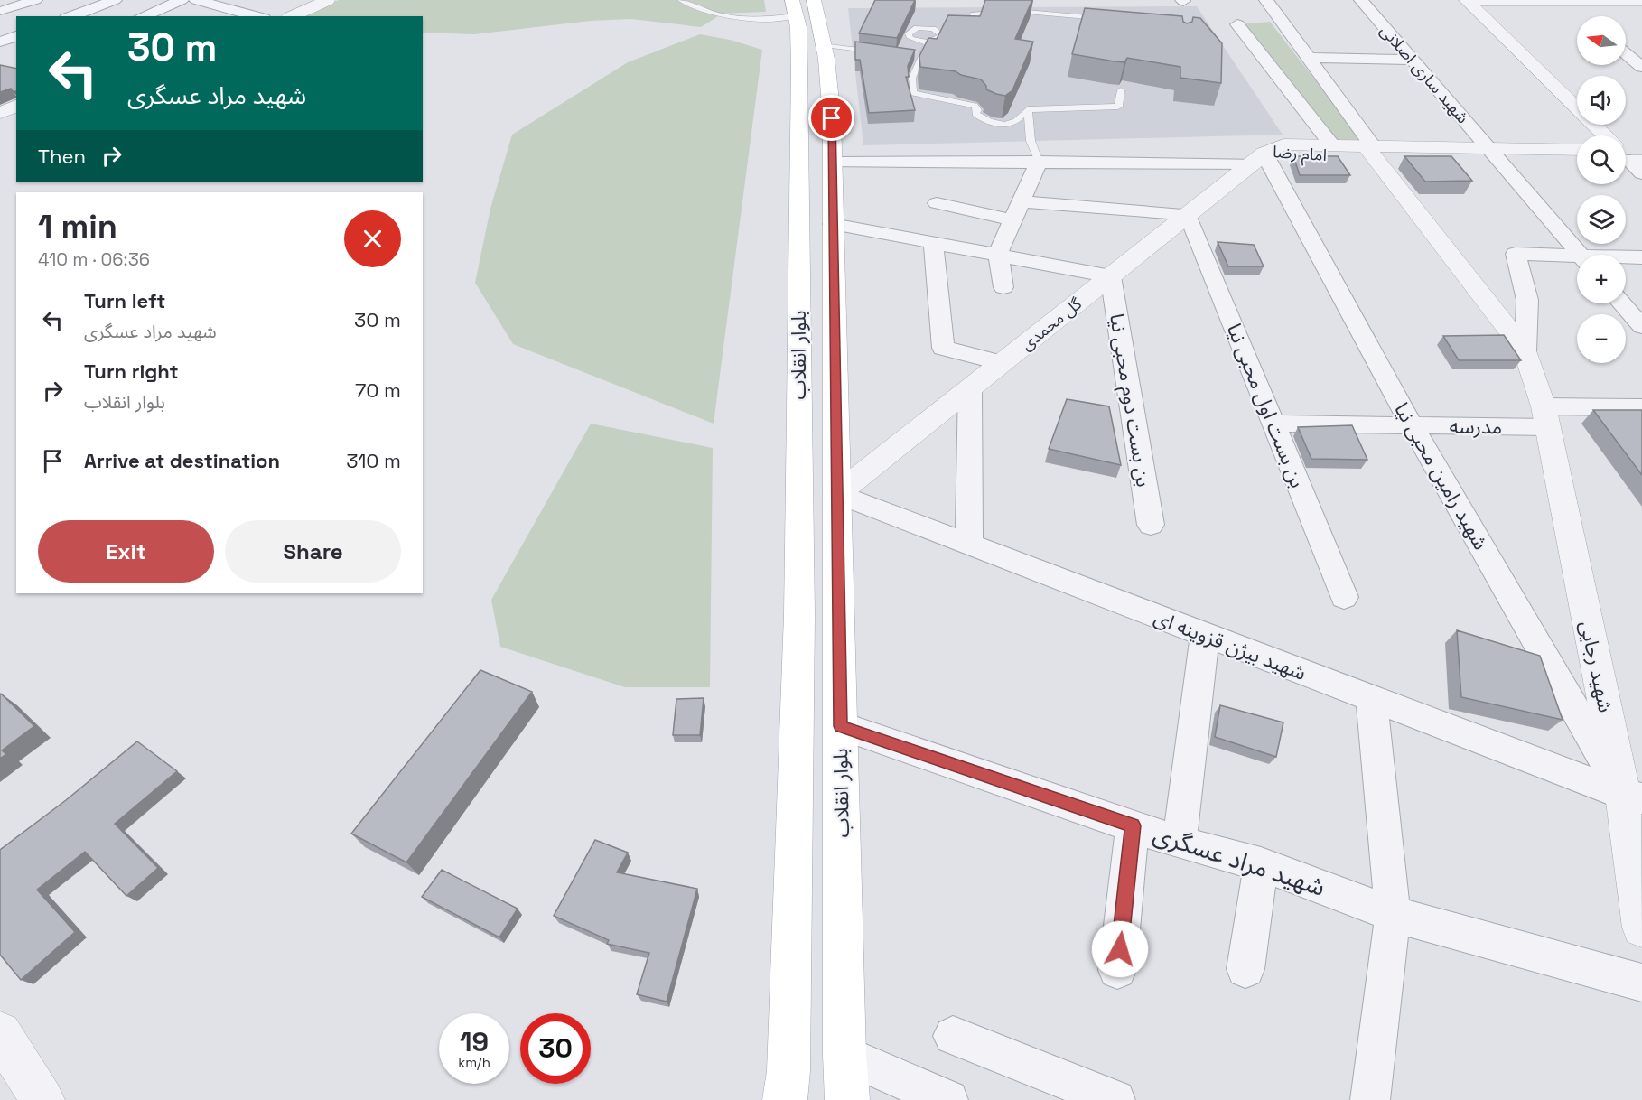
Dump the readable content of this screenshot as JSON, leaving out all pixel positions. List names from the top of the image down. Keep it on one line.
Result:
{"streets":{"main road":["بلوار انقلاب"],"street":["شهید ساری اصلانی","امام رضا","گل محمدی","بن بست دوم محبی نیا","بن بست اول محبی نیا","مدرسه","شهید رامین محبی نیا","شهید بیژن قزوینه ای","شهید رجایی","شهید مراد عسگری"]},"crossings":[["شهید ساری اصلانی","امام رضا"],["امام رضا","گل محمدی"],["امام رضا","شهید رامین محبی نیا"],["امام رضا","شهید رجایی"],["گل محمدی","بلوار انقلاب"],["گل محمدی","بن بست دوم محبی نیا"],["گل محمدی","بن بست اول محبی نیا"],["گل محمدی","شهید رامین محبی نیا"],["گل محمدی","شهید بیژن قزوینه ای"],["بلوار انقلاب","شهید بیژن قزوینه ای"],["بلوار انقلاب","شهید مراد عسگری"],["بن بست اول محبی نیا","مدرسه"],["مدرسه","شهید رامین محبی نیا"],["مدرسه","شهید رجایی"],["شهید رامین محبی نیا","شهید بیژن قزوینه ای"],["شهید رامین محبی نیا","شهید رجایی"],["شهید بیژن قزوینه ای","شهید رجایی"]],"north":"left","page":{"map_buttons":["+","−"],"turn":["30 m","شهید مراد عسگری"],"then":"Then","heading":["1 min","410 m · 06:36"],"list":[{"name":"Turn left","note":"شهید مراد عسگری","value":"30 m"},{"name":"Turn right","note":"بلوار انقلاب","value":"70 m"},{"name":"Arrive at destination","value":"310 m"}],"buttons":["Exit","Share"],"speed":"19 km/h","limit":"30"}}
